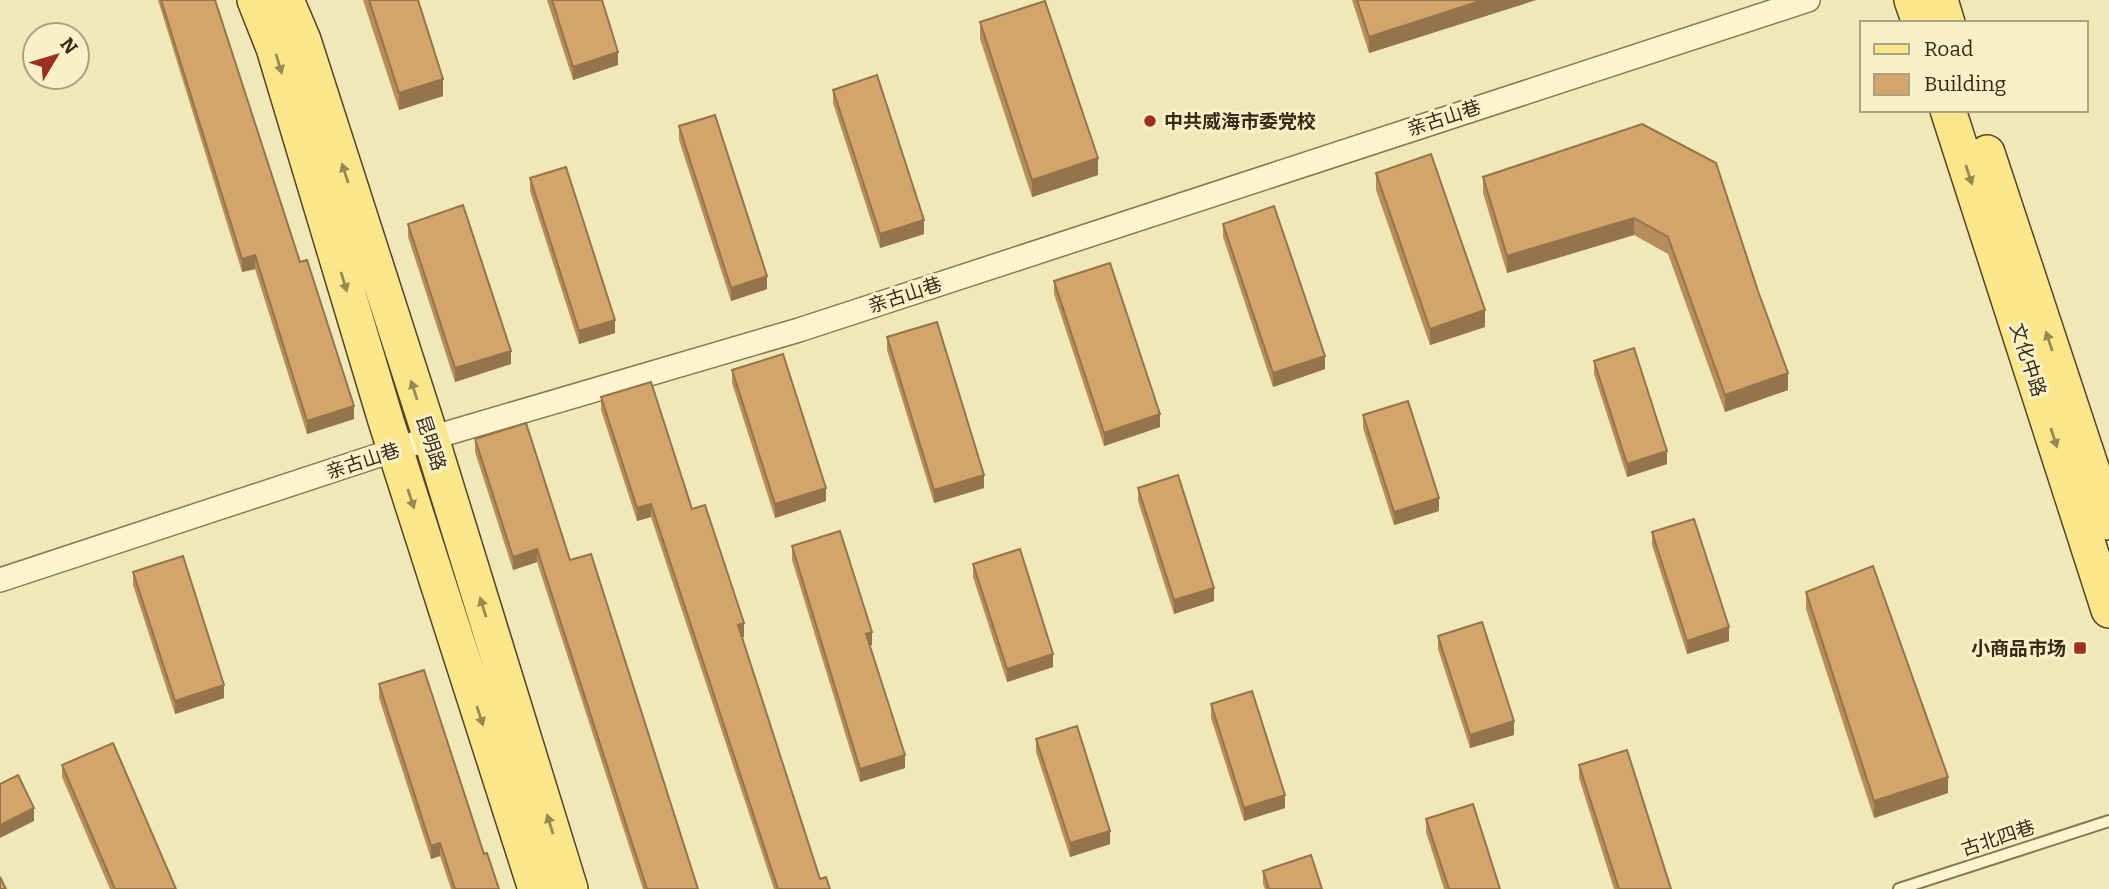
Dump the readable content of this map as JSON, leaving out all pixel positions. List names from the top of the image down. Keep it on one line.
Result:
{"streets":{"main road":["文化中路","昆明路"],"street":["亲古山巷"],"lane":["古北四巷"]},"crossings":[["亲古山巷","昆明路"]],"places":{"other":["中共威海市委党校"],"transit":["小商品市场"]},"legend":["Road","Building"],"north":"top right"}
